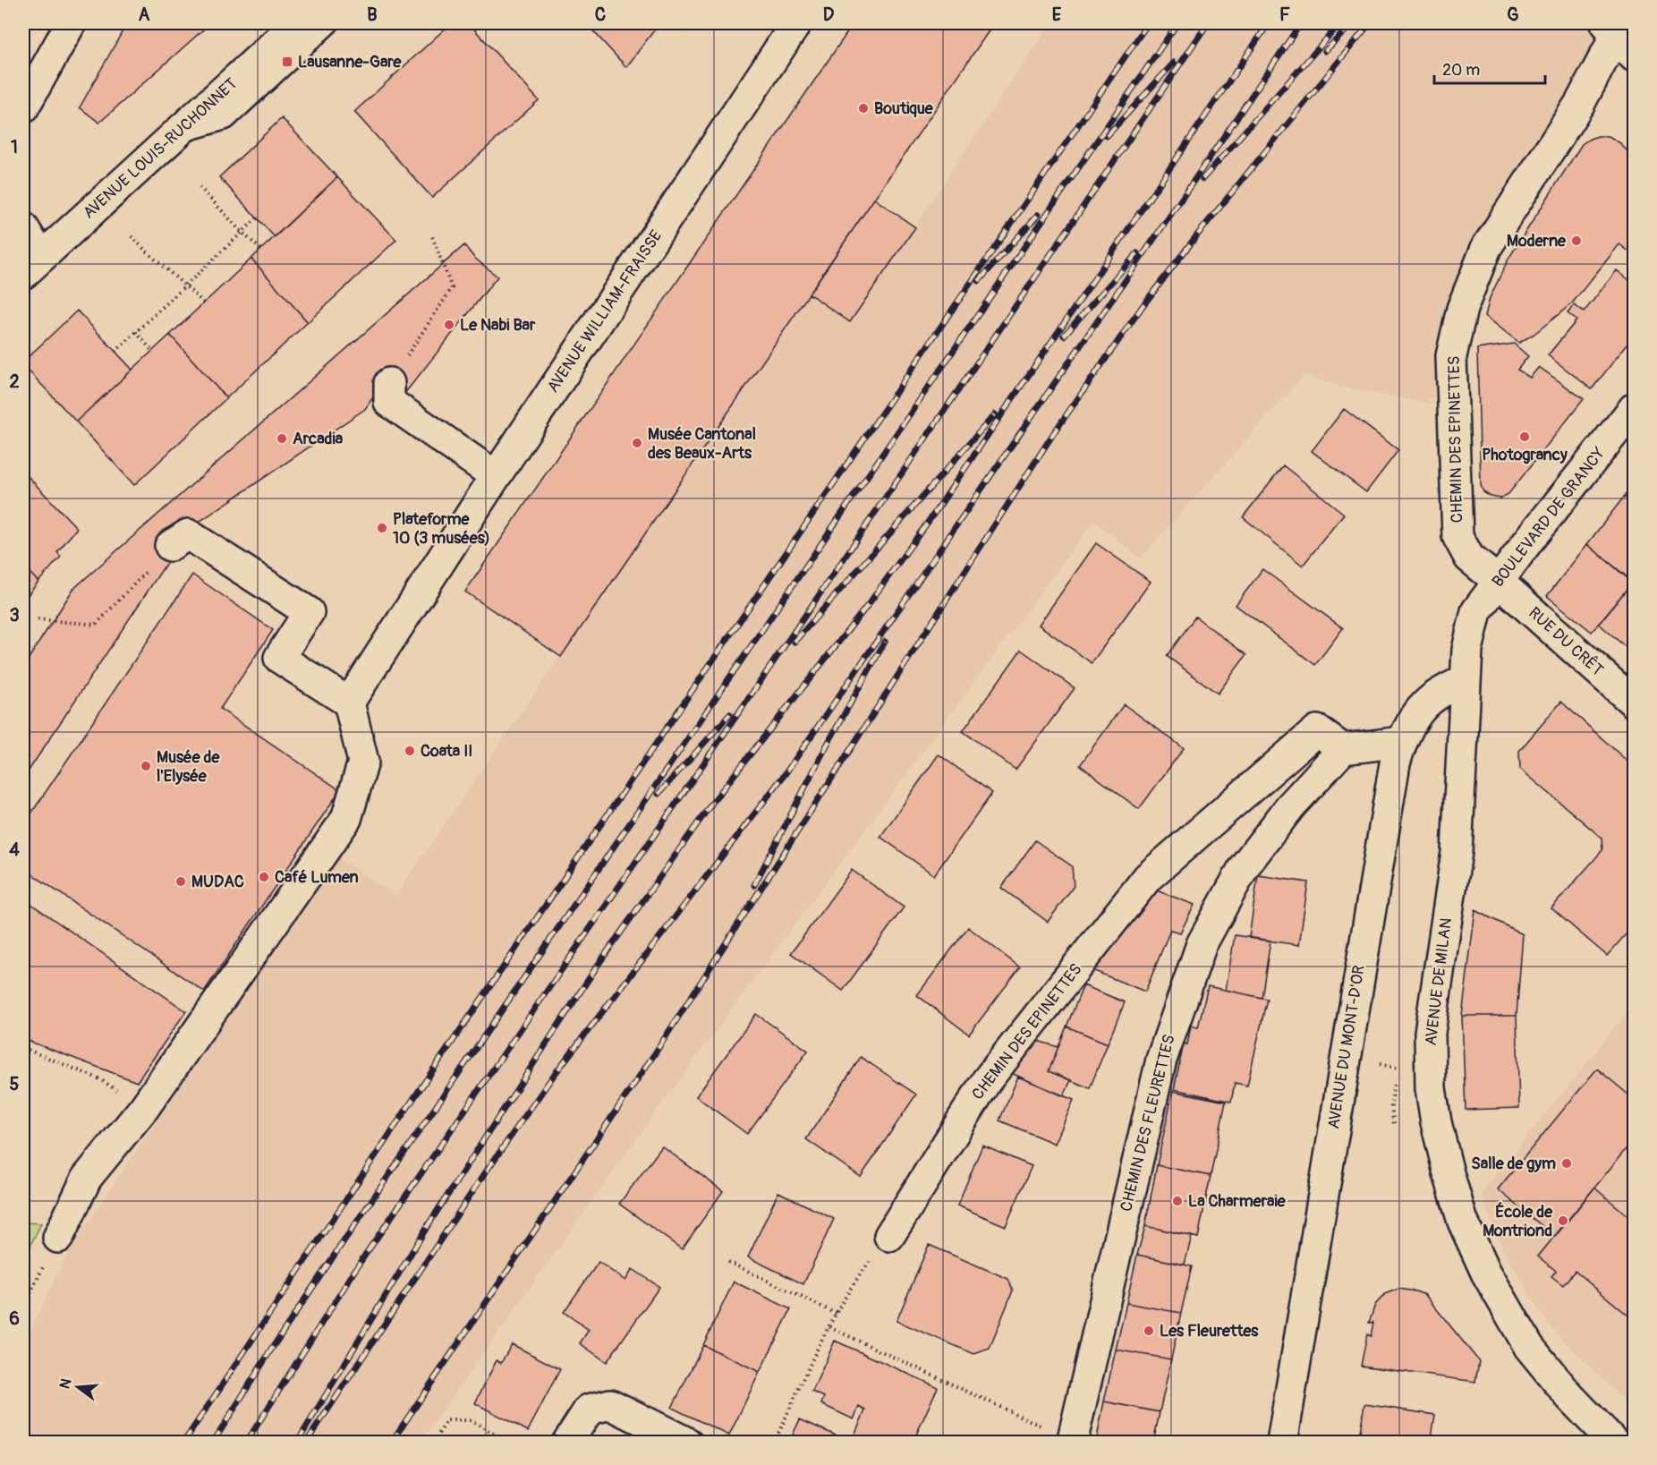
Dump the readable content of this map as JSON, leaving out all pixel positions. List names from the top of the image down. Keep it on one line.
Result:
{"streets":{"street":["AVENUE LOUIS-RUCHONNET","AVENUE WILLIAM-FRAISSE","CHEMIN DES EPINETTES","BOULEVARD DE GRANCY","RUE DU CRÊT","AVENUE DE MILAN","AVENUE DU MONT-D'OR","CHEMIN DES FLEURETTES"]},"crossings":[["CHEMIN DES EPINETTES","BOULEVARD DE GRANCY"],["CHEMIN DES EPINETTES","RUE DU CRÊT"],["CHEMIN DES EPINETTES","CHEMIN DES FLEURETTES"],["BOULEVARD DE GRANCY","RUE DU CRÊT"],["BOULEVARD DE GRANCY","AVENUE DE MILAN"],["AVENUE DE MILAN","AVENUE DU MONT-D'OR"]],"places":{"transit":["Lausanne-Gare"],"other":["Boutique","Moderne","Le Nabi Bar","Photograncy","Arcadia","Musée Cantonal des Beaux-Arts","Plateforme 10 (3 musées)","Coata II","Musée de l'Elysée","Café Lumen","MUDAC","Salle de gym","La Charmeraie","École de Montriond","Les Fleurettes"]},"scale_bar":"20 m","north":"left","grid":{"columns":["A","B","C","D","E","F","G"],"rows":["1","2","3","4","5","6"]}}
